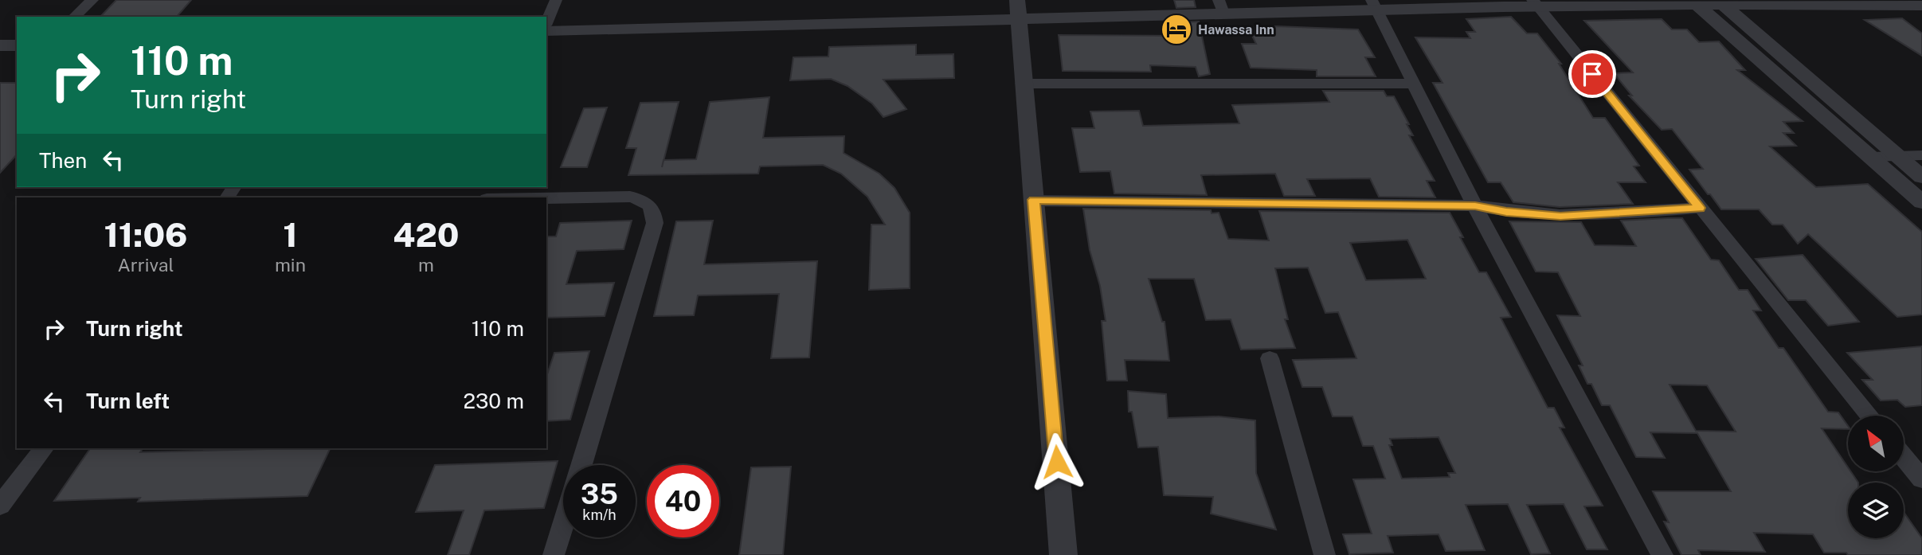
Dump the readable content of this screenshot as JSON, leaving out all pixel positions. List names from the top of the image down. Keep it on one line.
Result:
{"places":{"hotel":["Hawassa Inn"]},"north":"top left","page":{"turn":["110 m","Turn right"],"then":"Then","eta":["11:06","Arrival","1","min","420","m"],"list":[{"name":"Turn right","value":"110 m"},{"name":"Turn left","value":"230 m"}],"speed":"35 km/h","limit":"40"}}
